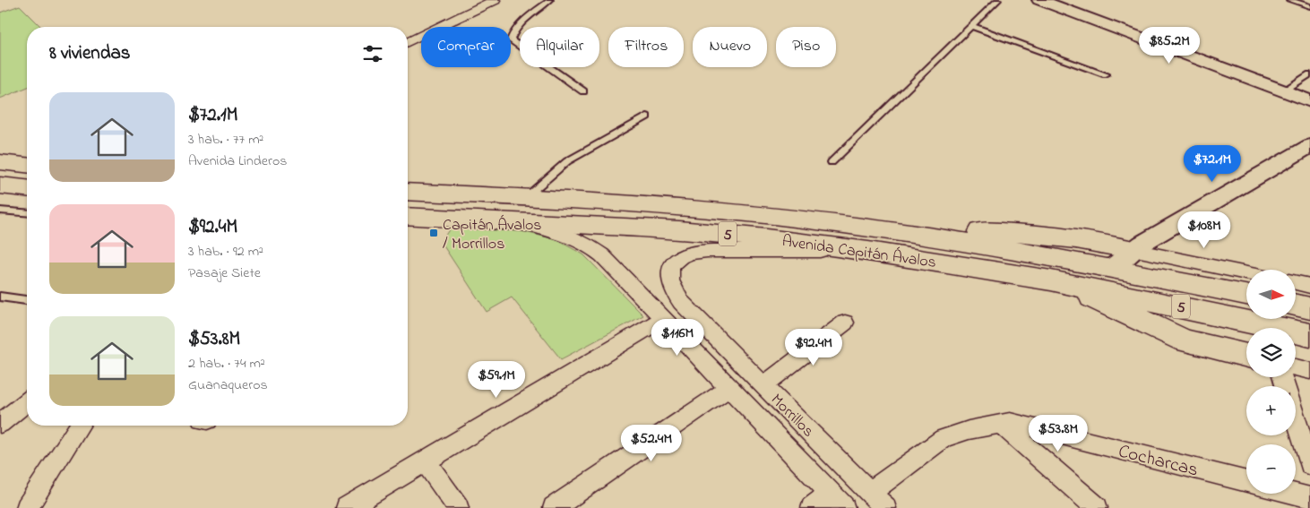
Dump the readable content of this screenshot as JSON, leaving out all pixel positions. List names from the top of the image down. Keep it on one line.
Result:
{"streets":{"highway":["5","Avenida Capitán Ávalos"],"street":["Morrillos","Cocharcas"]},"crossings":[["Avenida Capitán Ávalos","Morrillos"],["Morrillos","Cocharcas"]],"places":{"transit":["Capitán Ávalos / Morrillos"]},"north":"right","page":{"price":["$85.2M","$72.1M","$108M","$116M","$92.4M","$59.1M","$53.8M","$52.4M"],"chip":["Comprar","Alquilar","Filtros","Nuevo","Piso"],"heading":"8 viviendas","list":[{"name":"$72.1M","note":"3 hab. · 77 m² · Avenida Linderos"},{"name":"$92.4M","note":"3 hab. · 92 m² · Pasaje Siete"},{"name":"$53.8M","note":"2 hab. · 74 m² · Guanaqueros"}],"map_buttons":["+","−"]}}
